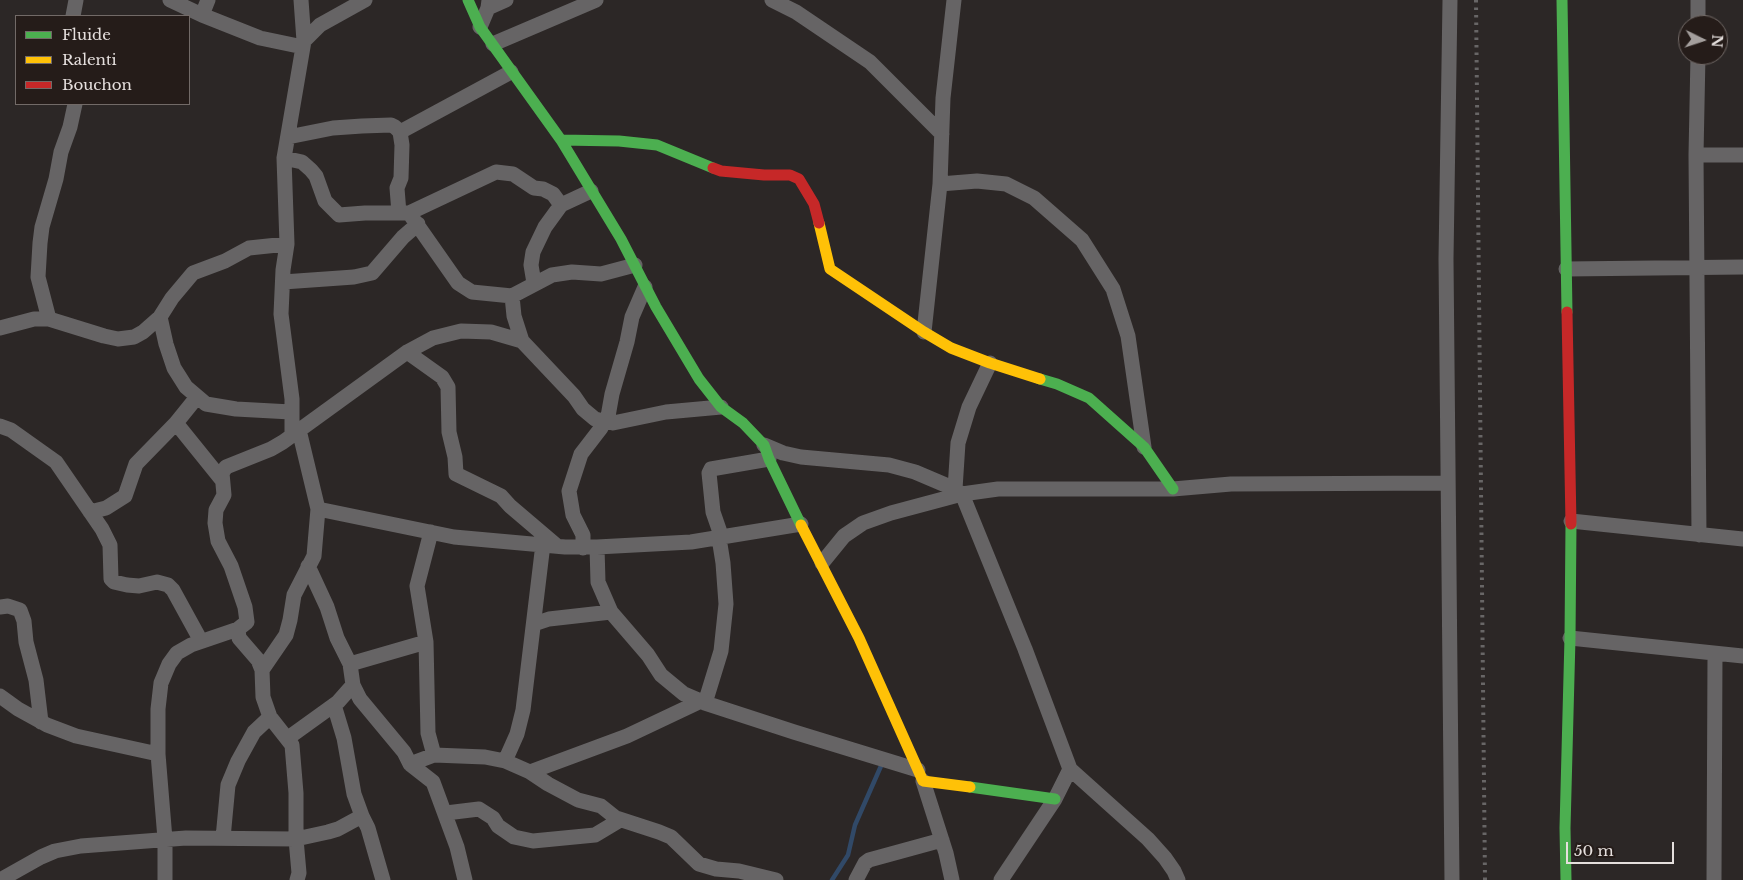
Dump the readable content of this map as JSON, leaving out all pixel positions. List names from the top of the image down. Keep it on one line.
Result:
{"legend":["Fluide","Ralenti","Bouchon"],"scale_bar":"50 m","north":"right"}
